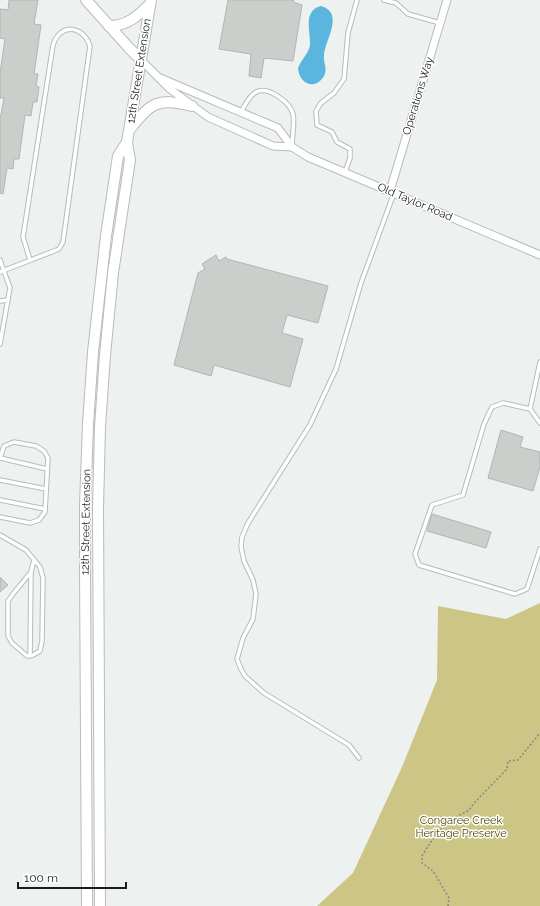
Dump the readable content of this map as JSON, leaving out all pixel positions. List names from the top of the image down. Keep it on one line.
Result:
{"streets":{"main road":["12th Street Extension"],"street":["Operations Way","Old Taylor Road"]},"crossings":[["12th Street Extension","Old Taylor Road"],["Operations Way","Old Taylor Road"]],"parks":["Congaree Creek Heritage Preserve"],"scale_bar":"100 m"}
